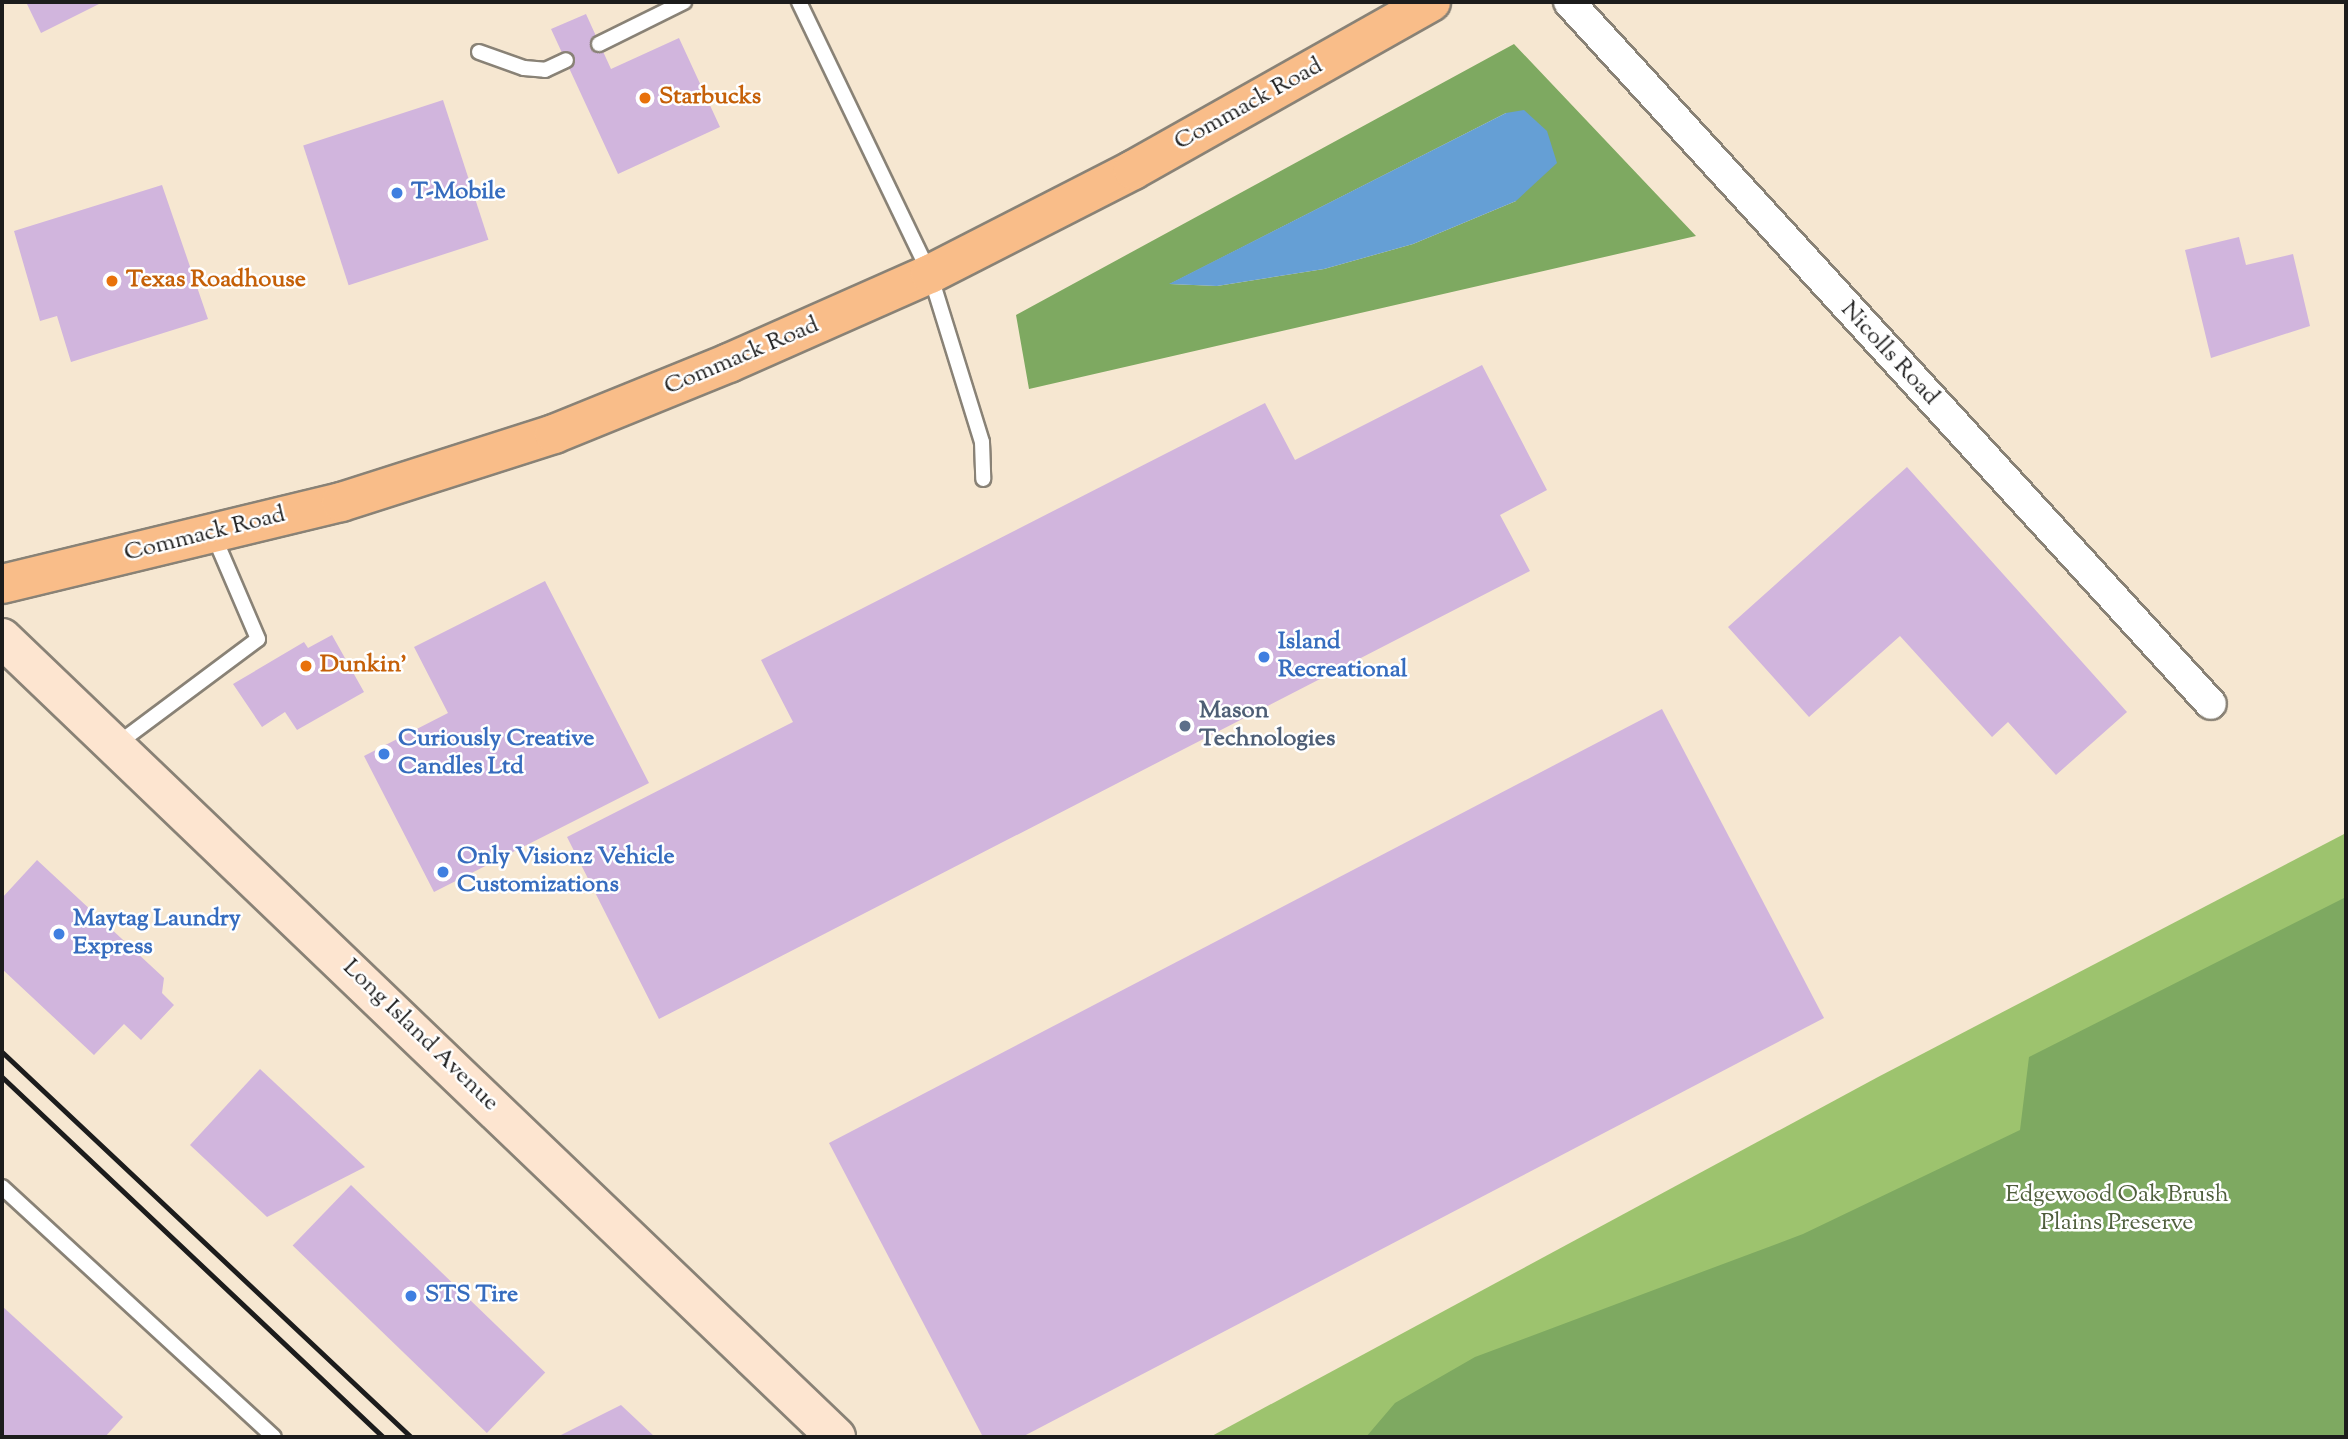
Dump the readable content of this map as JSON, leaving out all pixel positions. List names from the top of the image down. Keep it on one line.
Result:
{"streets":{"main road":["Commack Road"],"street":["Nicolls Road","Long Island Avenue"]},"parks":["Edgewood Oak Brush Plains Preserve"],"places":["Starbucks","T-Mobile","Texas Roadhouse","Island Recreational","Dunkin'","Mason Technologies","Curiously Creative Candles Ltd","Only Visionz Vehicle Customizations","Maytag Laundry Express","STS Tire"]}
